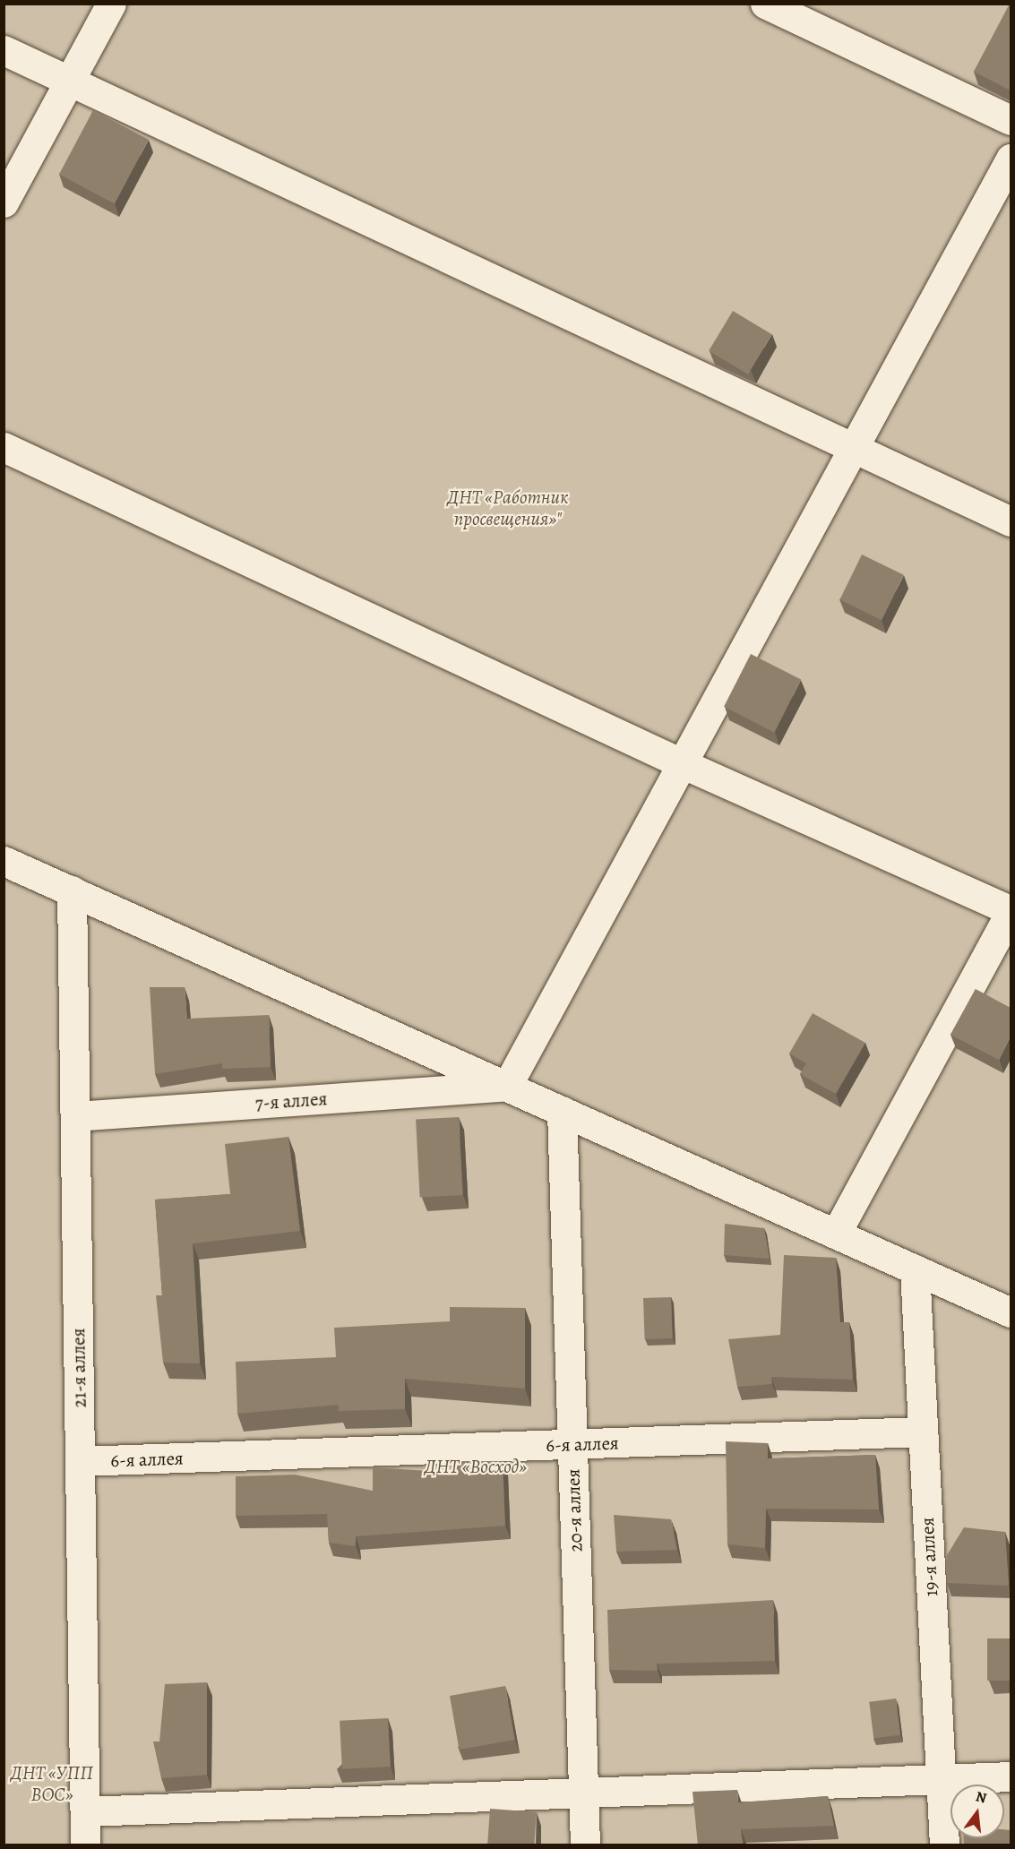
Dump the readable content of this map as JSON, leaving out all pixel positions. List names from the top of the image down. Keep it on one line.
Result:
{"streets":{"street":["7-я аллея","21-я аллея","6-я аллея","20-я аллея","19-я аллея"]},"crossings":[["7-я аллея","21-я аллея"],["21-я аллея","6-я аллея"],["6-я аллея","20-я аллея"],["6-я аллея","19-я аллея"]],"parks":["ДНТ «Работник просвещения»\"","ДНТ «Восход»","ДНТ «УПП ВОС»"],"north":"top"}
